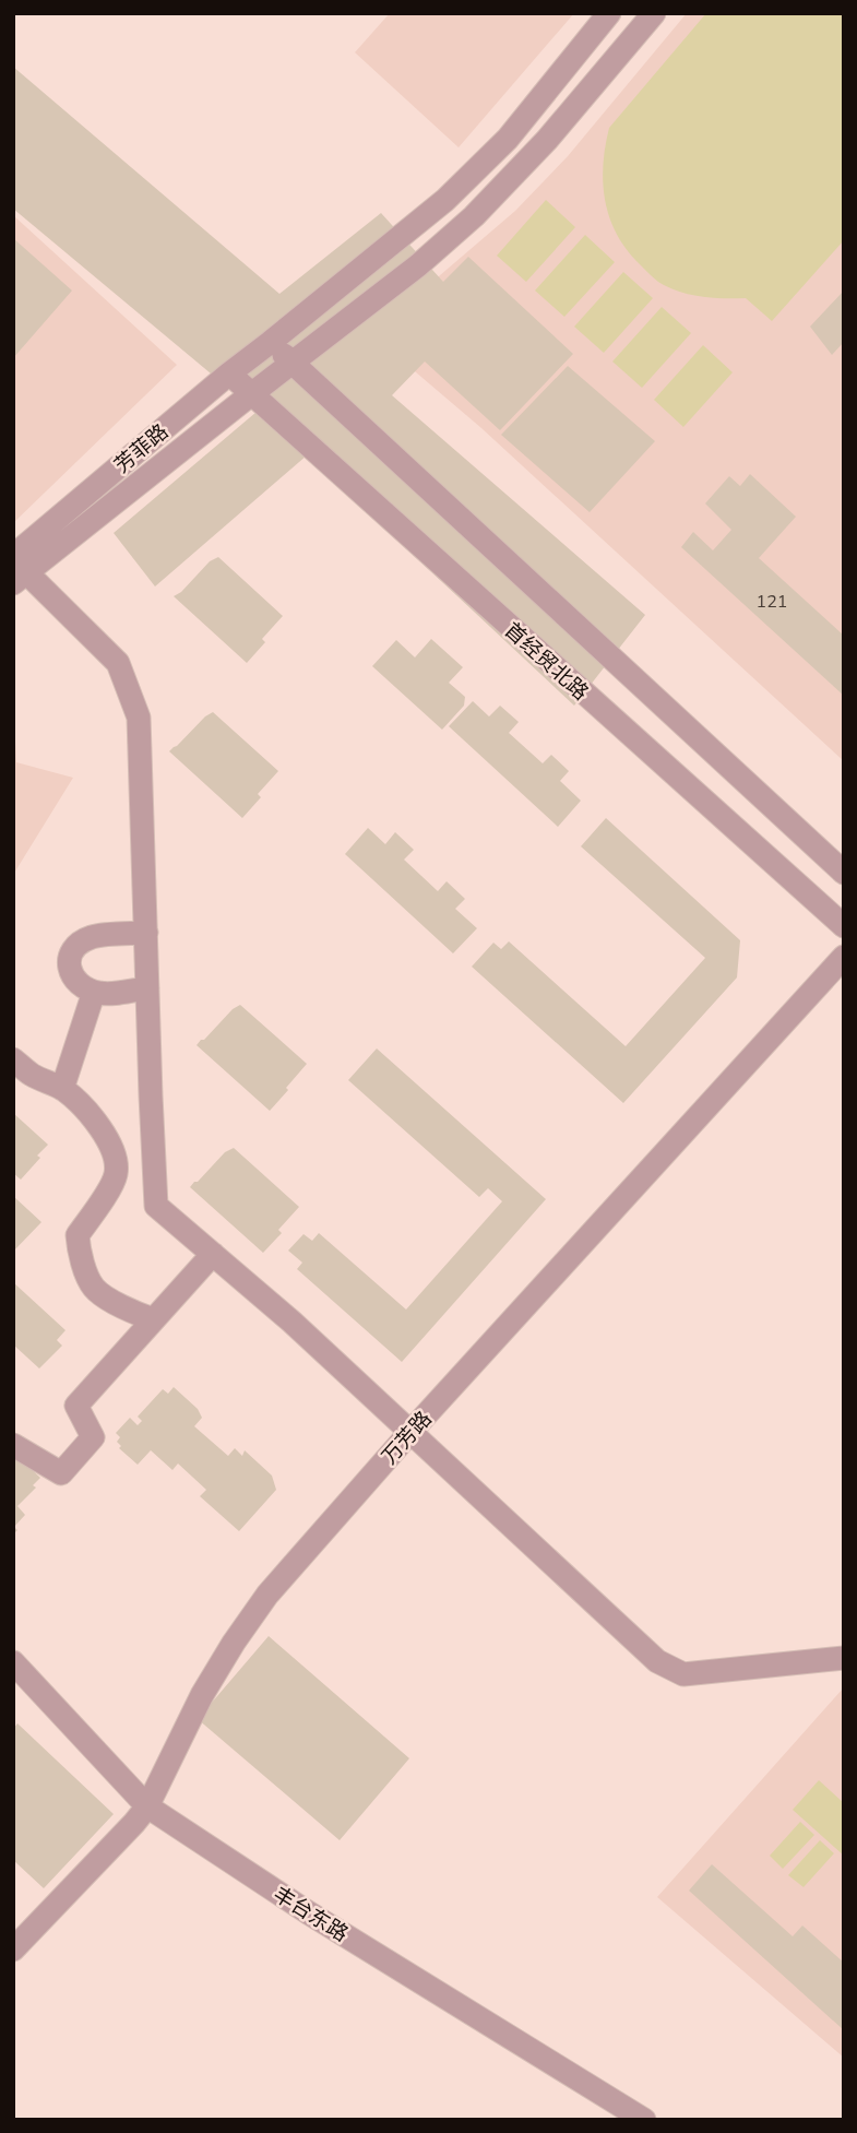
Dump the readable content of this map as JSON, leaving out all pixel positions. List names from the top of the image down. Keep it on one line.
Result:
{"streets":{"street":["芳菲路","首经贸北路","万芳路","丰台东路"]},"crossings":[["芳菲路","首经贸北路"],["万芳路","丰台东路"]],"house_numbers":["121"]}
